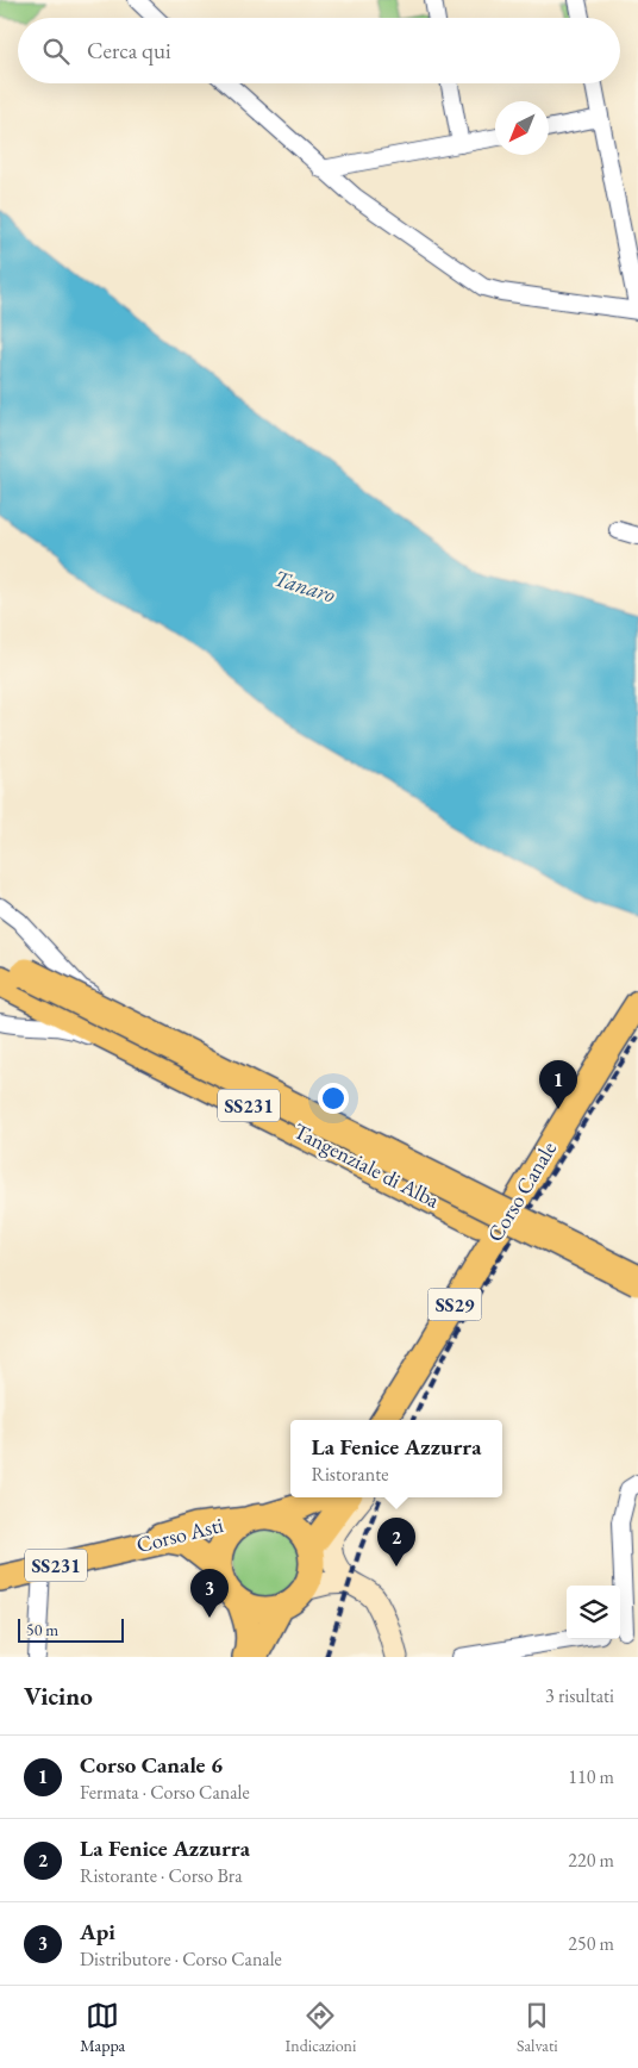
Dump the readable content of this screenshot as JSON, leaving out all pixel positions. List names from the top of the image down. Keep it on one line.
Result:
{"streets":{"highway":["SS231","Tangenziale di Alba"],"main road":["Corso Canale","SS29","Corso Asti"]},"water":["Tanaro"],"scale_bar":"50 m","north":"bottom left","page":{"search":"Cerca qui","pins":["1","2","3"],"popup":["La Fenice Azzurra","Ristorante"],"scale":"50 m","heading":["Vicino","3 risultati"],"list":[{"mark":"1","name":"Corso Canale 6","note":"Fermata · Corso Canale","value":"110 m"},{"mark":"2","name":"La Fenice Azzurra","note":"Ristorante · Corso Bra","value":"220 m"},{"mark":"3","name":"Api","note":"Distributore · Corso Canale","value":"250 m"}],"nav":["Mappa","Indicazioni","Salvati"]}}
